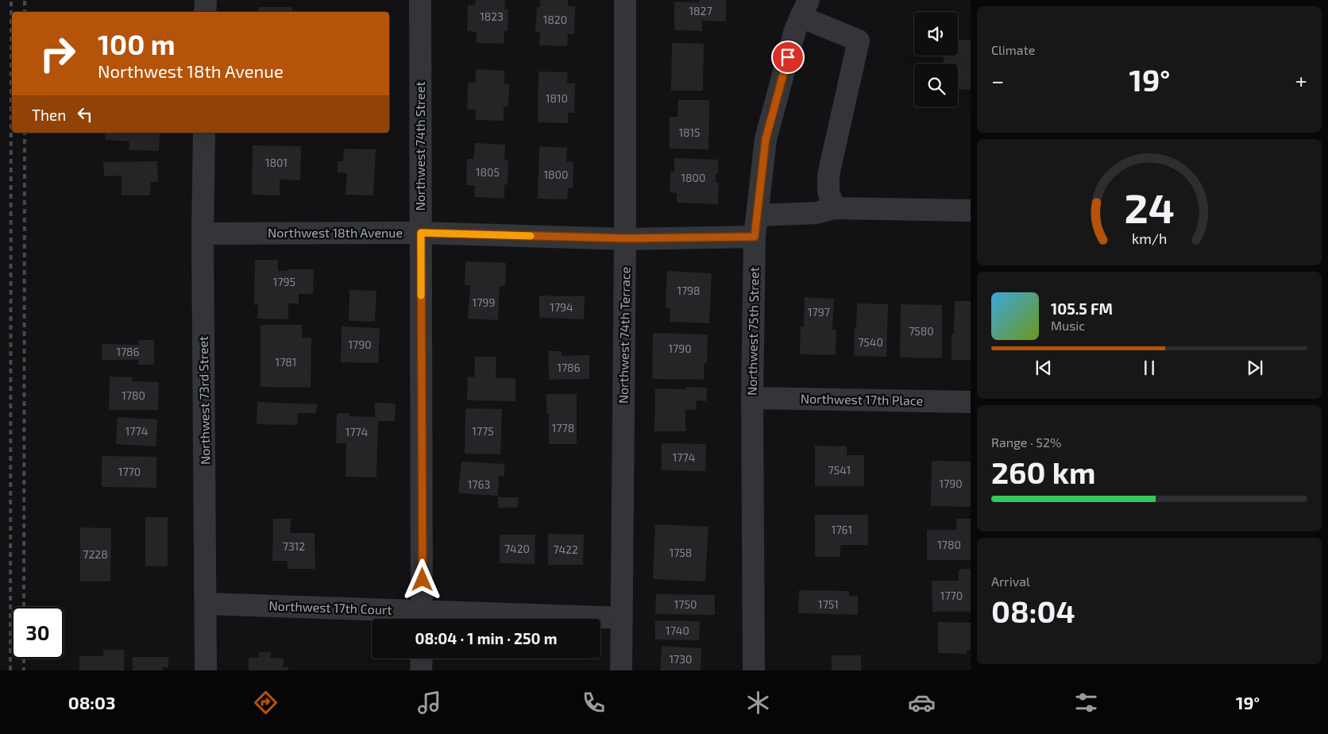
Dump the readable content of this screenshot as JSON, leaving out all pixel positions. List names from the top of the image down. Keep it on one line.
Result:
{"streets":{"street":["Northwest 74th Street","Northwest 18th Avenue","Northwest 75th Street","Northwest 74th Terrace","Northwest 17th Place","Northwest 73rd Street","Northwest 17th Court"]},"crossings":[["Northwest 74th Street","Northwest 18th Avenue"],["Northwest 74th Street","Northwest 17th Court"],["Northwest 18th Avenue","Northwest 75th Street"],["Northwest 18th Avenue","Northwest 74th Terrace"],["Northwest 18th Avenue","Northwest 73rd Street"],["Northwest 75th Street","Northwest 17th Place"],["Northwest 74th Terrace","Northwest 17th Court"],["Northwest 73rd Street","Northwest 17th Court"]],"house_numbers":["1827","1823","1820","1810","1815","1801","1805","1800","1800","1795","1798","1799","1794","1797","7580","7540","1790","1790","1786","1781","1786","1780","1778","1774","1775","1774","1774","7541","1770","1790","1763","1761","1780","7312","7420","7422","1758","7228","1770","1750","1751","1740","1730"],"page":{"tile":["Climate",["Range · 52%","260 km"],["Arrival","08:04"]],"turn":["100 m","Northwest 18th Avenue"],"heat":["−","19°","+"],"then":"Then","song":["105.5 FM","Music"],"limit":"30","trip":"08:04 · 1 min · 250 m","tabs":["08:03","19°"],"gauge":["24","km/h"]}}
